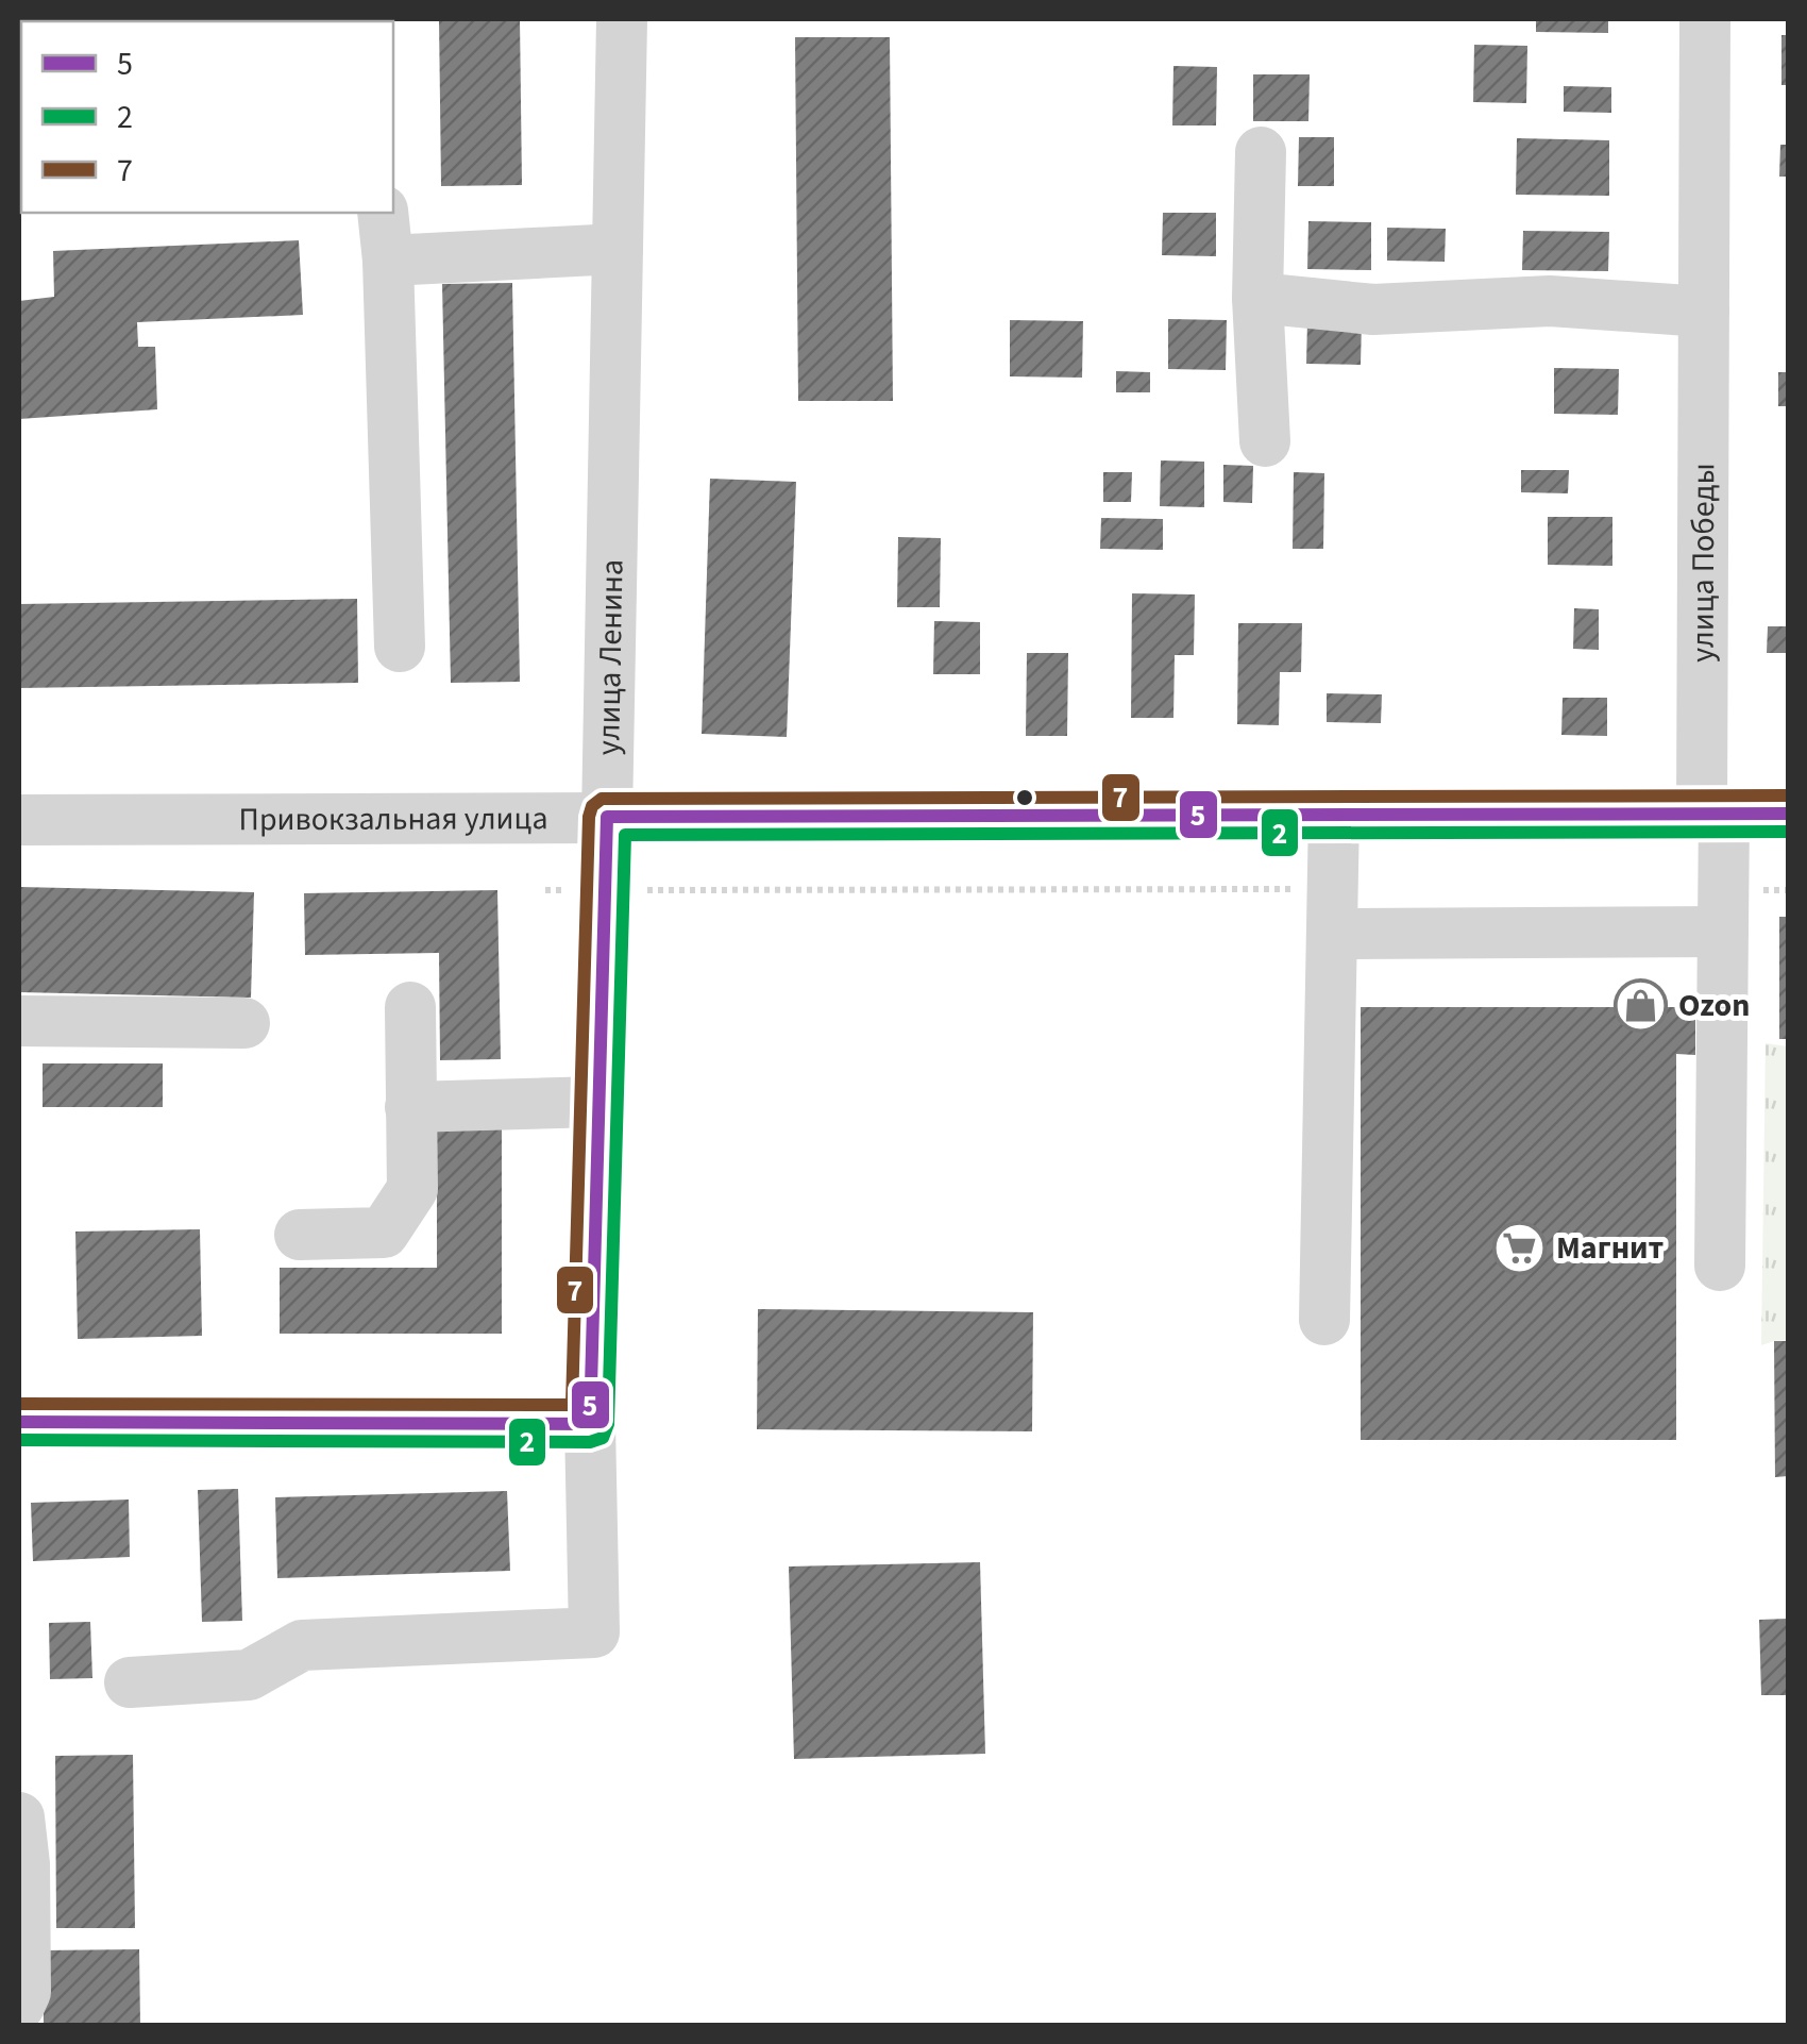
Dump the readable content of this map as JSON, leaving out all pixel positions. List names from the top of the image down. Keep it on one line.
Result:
{"streets":{"street":["улица Победы","улица Ленина","Привокзальная улица"]},"crossings":[["улица Победы","Привокзальная улица"],["улица Ленина","Привокзальная улица"]],"places":{"shop":["Ozon"],"supermarket":["Магнит"]},"lines":["transit line 7","transit line 5","transit line 2"],"legend":["5","2","7"]}
